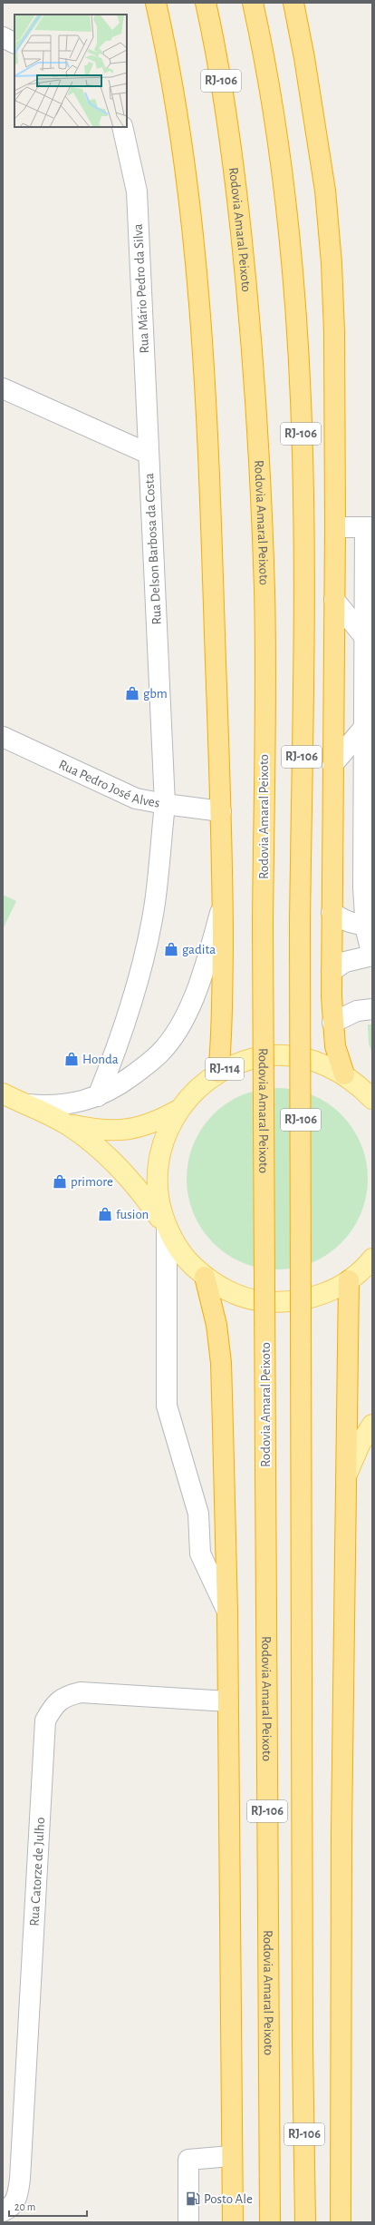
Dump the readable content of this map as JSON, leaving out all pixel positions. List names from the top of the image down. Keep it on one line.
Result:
{"streets":{"highway":["RJ-106","Rodovia Amaral Peixoto"],"main road":["RJ-114"],"street":["Rua Mário Pedro da Silva","Rua Delson Barbosa da Costa","Rua Pedro José Alves","Rua Catorze de Julho"]},"crossings":[["Rua Mário Pedro da Silva","Rua Delson Barbosa da Costa"],["Rua Delson Barbosa da Costa","Rua Pedro José Alves"]],"places":{"shop":["gbm","gadita","Honda","primore","fusion"],"fuel station":["Posto Ale"]},"scale_bar":"20 m"}
